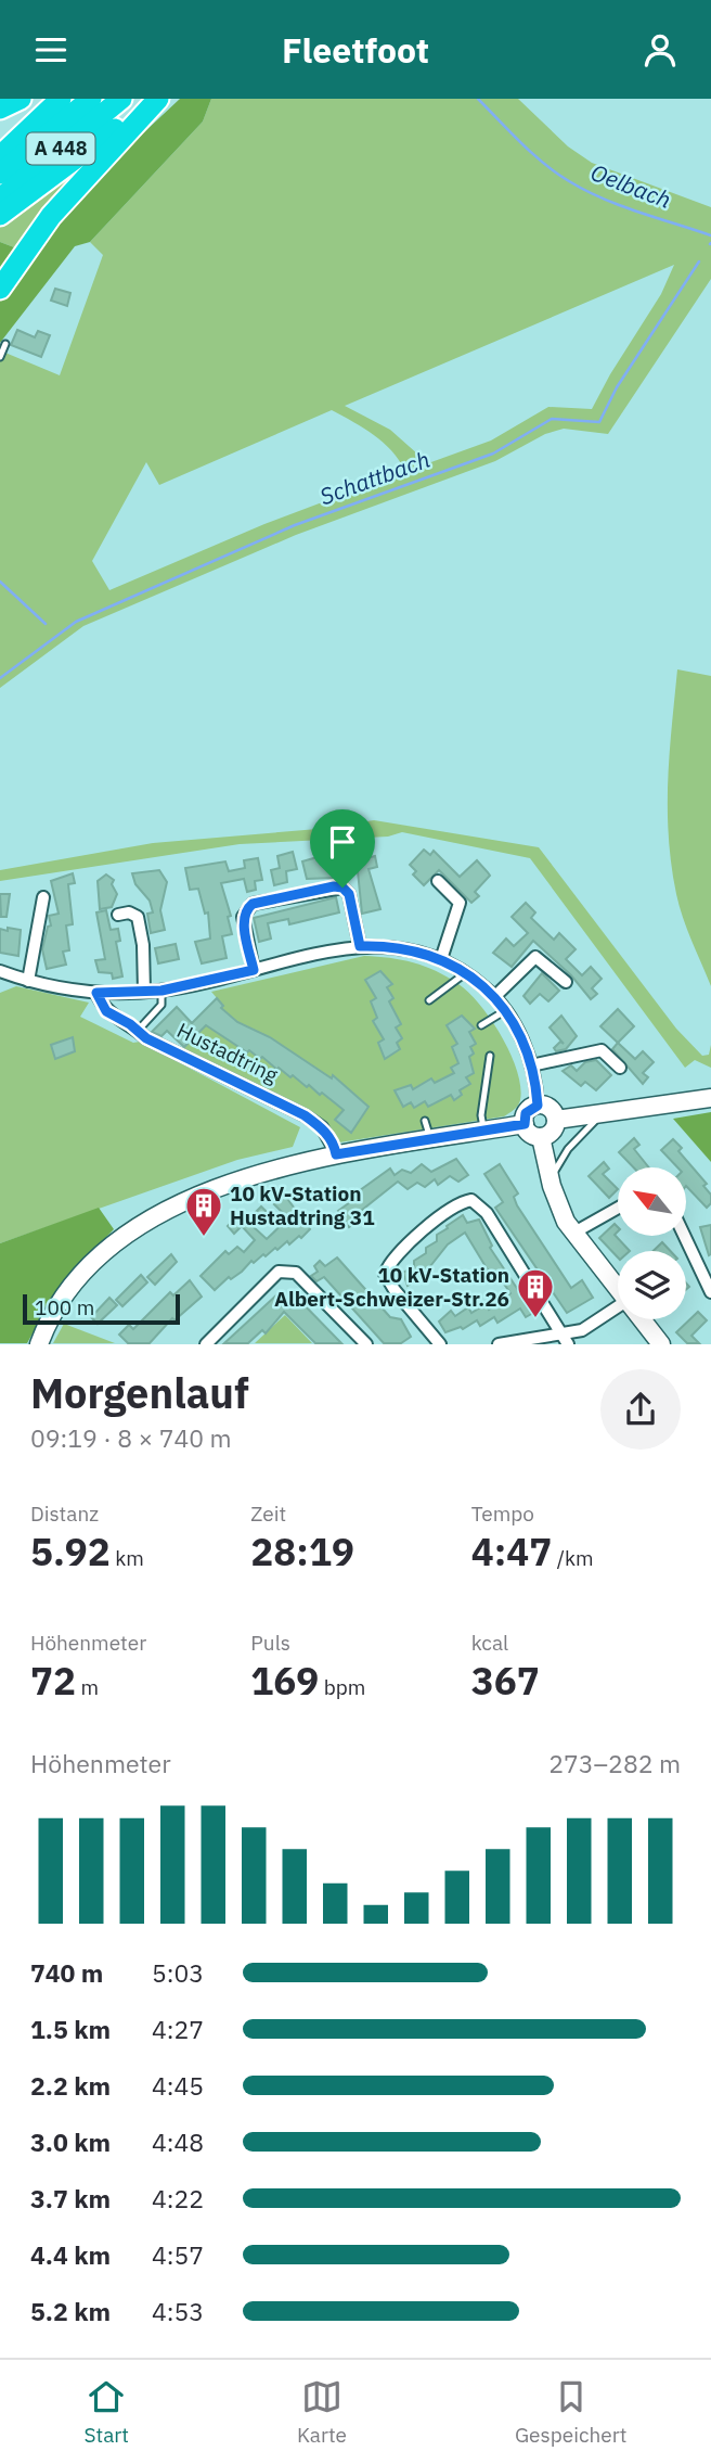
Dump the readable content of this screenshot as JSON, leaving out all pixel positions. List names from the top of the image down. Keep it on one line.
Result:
{"streets":{"highway":["A 448"],"street":["Hustadtring"]},"water":["Oelbach","Schattbach"],"places":{"building":["10 kV-Station Hustadtring 31","10 kV-Station Albert-Schweizer-Str.26"]},"scale_bar":"100 m","north":"top left","page":{"header":"Fleetfoot","scale":"100 m","heading":["Morgenlauf","09:19 · 8 × 740 m"],"stats":[["Distanz","5.92 km"],["Zeit","28:19"],["Tempo","4:47 /km"],["Höhenmeter","72 m"],["Puls","169 bpm"],["kcal","367"]],"chart":["Höhenmeter","273–282 m"],"list":[{"name":"740 m","note":"5:03"},{"name":"1.5 km","note":"4:27"},{"name":"2.2 km","note":"4:45"},{"name":"3.0 km","note":"4:48"},{"name":"3.7 km","note":"4:22"},{"name":"4.4 km","note":"4:57"},{"name":"5.2 km","note":"4:53"}],"tabs":["Start","Karte","Gespeichert"]}}
